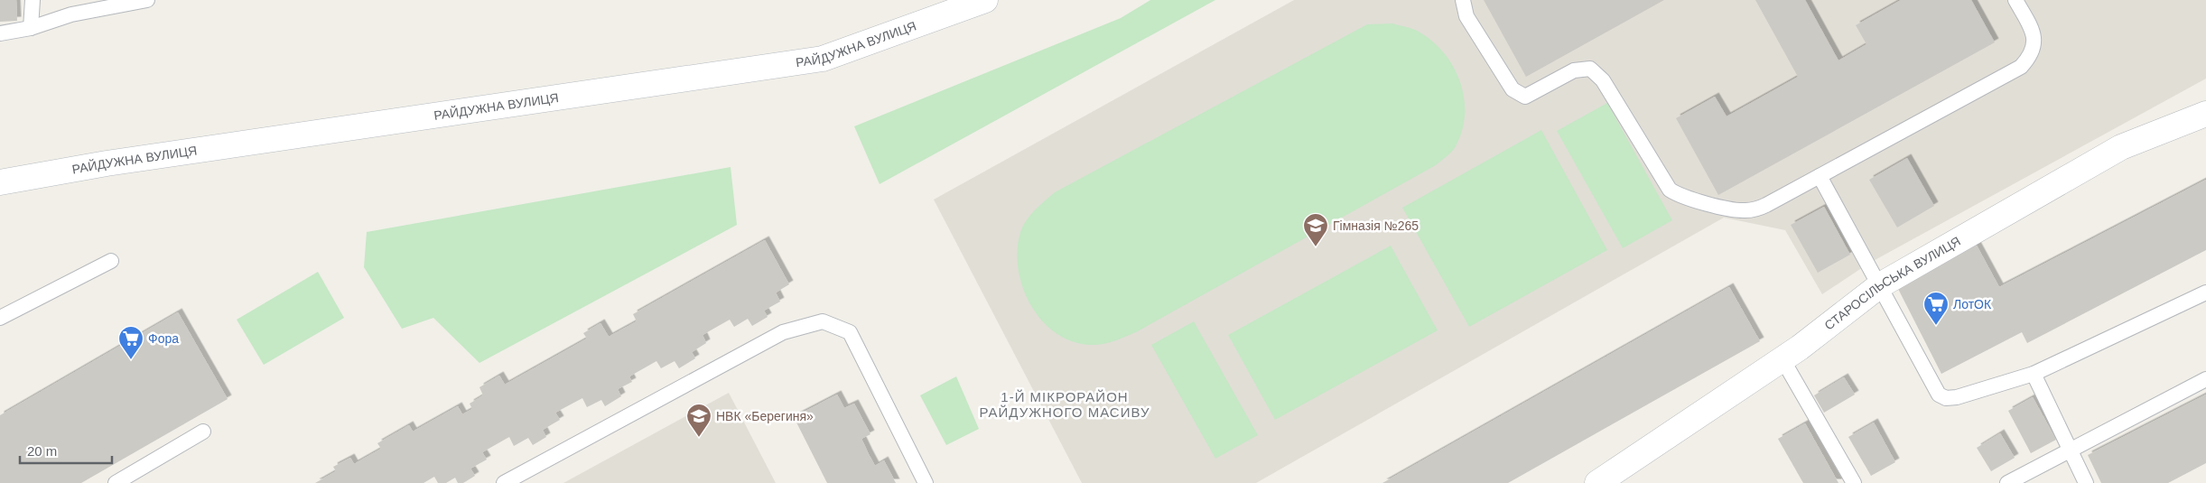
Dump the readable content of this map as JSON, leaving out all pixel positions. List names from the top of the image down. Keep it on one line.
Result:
{"streets":{"street":["РАЙДУЖНА ВУЛИЦЯ","СТАРОСІЛЬСЬКА ВУЛИЦЯ"]},"districts":["1-Й МІКРОРАЙОН РАЙДУЖНОГО МАСИВУ"],"places":{"school or university":["Гімназія №265","НВК «Берегиня»"],"supermarket":["ЛотОК","Фора"]},"scale_bar":"20 m"}
